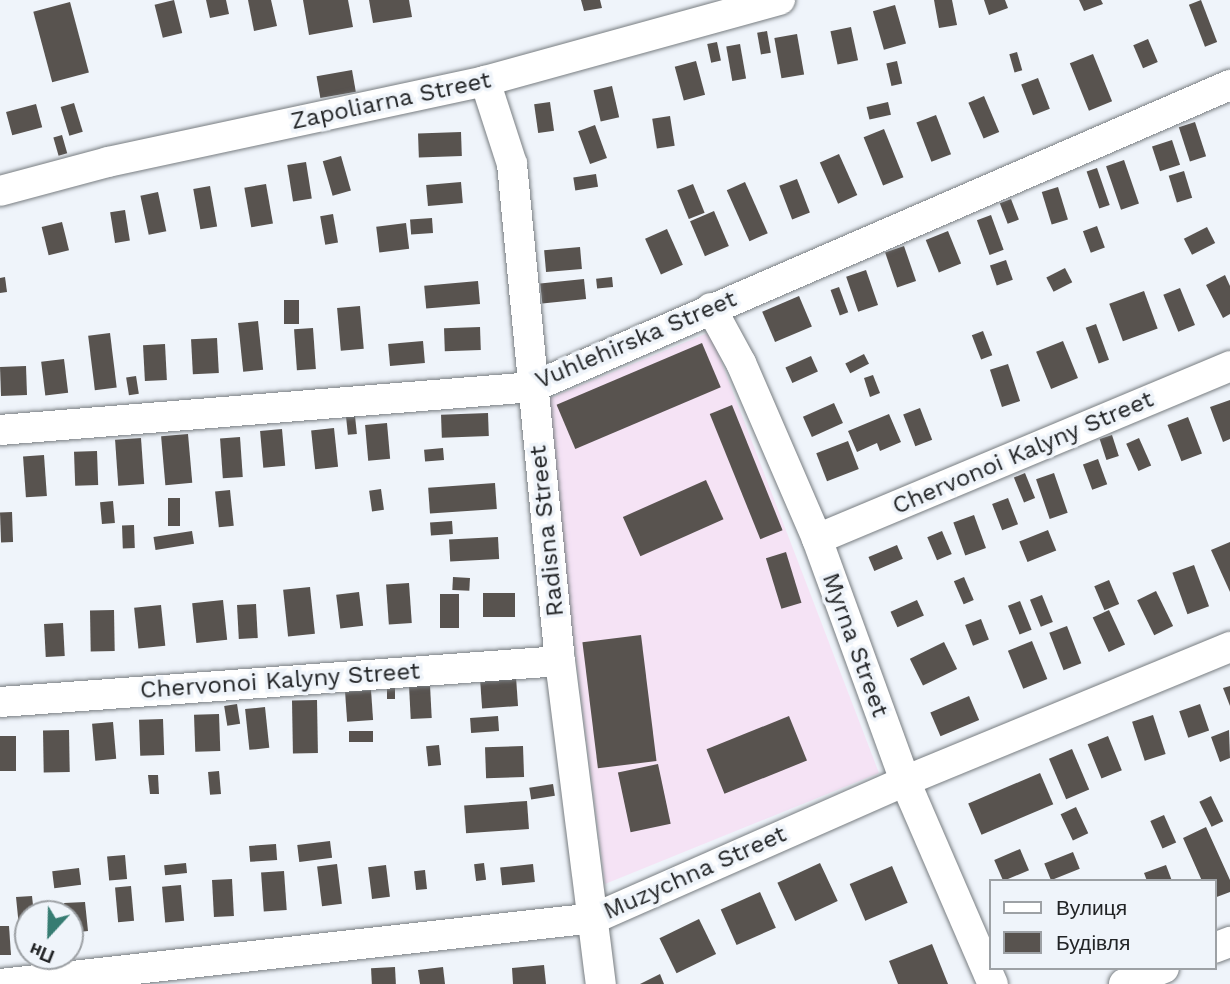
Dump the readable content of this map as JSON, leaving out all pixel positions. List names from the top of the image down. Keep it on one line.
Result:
{"streets":{"street":["Zapoliarna Street","Vuhlehirska Street","Chervonoi Kalyny Street","Radisna Street","Myrna Street","Muzychna Street"]},"crossings":[["Zapoliarna Street","Radisna Street"],["Vuhlehirska Street","Radisna Street"],["Vuhlehirska Street","Myrna Street"],["Chervonoi Kalyny Street","Radisna Street"],["Chervonoi Kalyny Street","Myrna Street"],["Radisna Street","Muzychna Street"],["Myrna Street","Muzychna Street"]],"legend":["Вулиця","Будівля"],"north":"bottom"}
